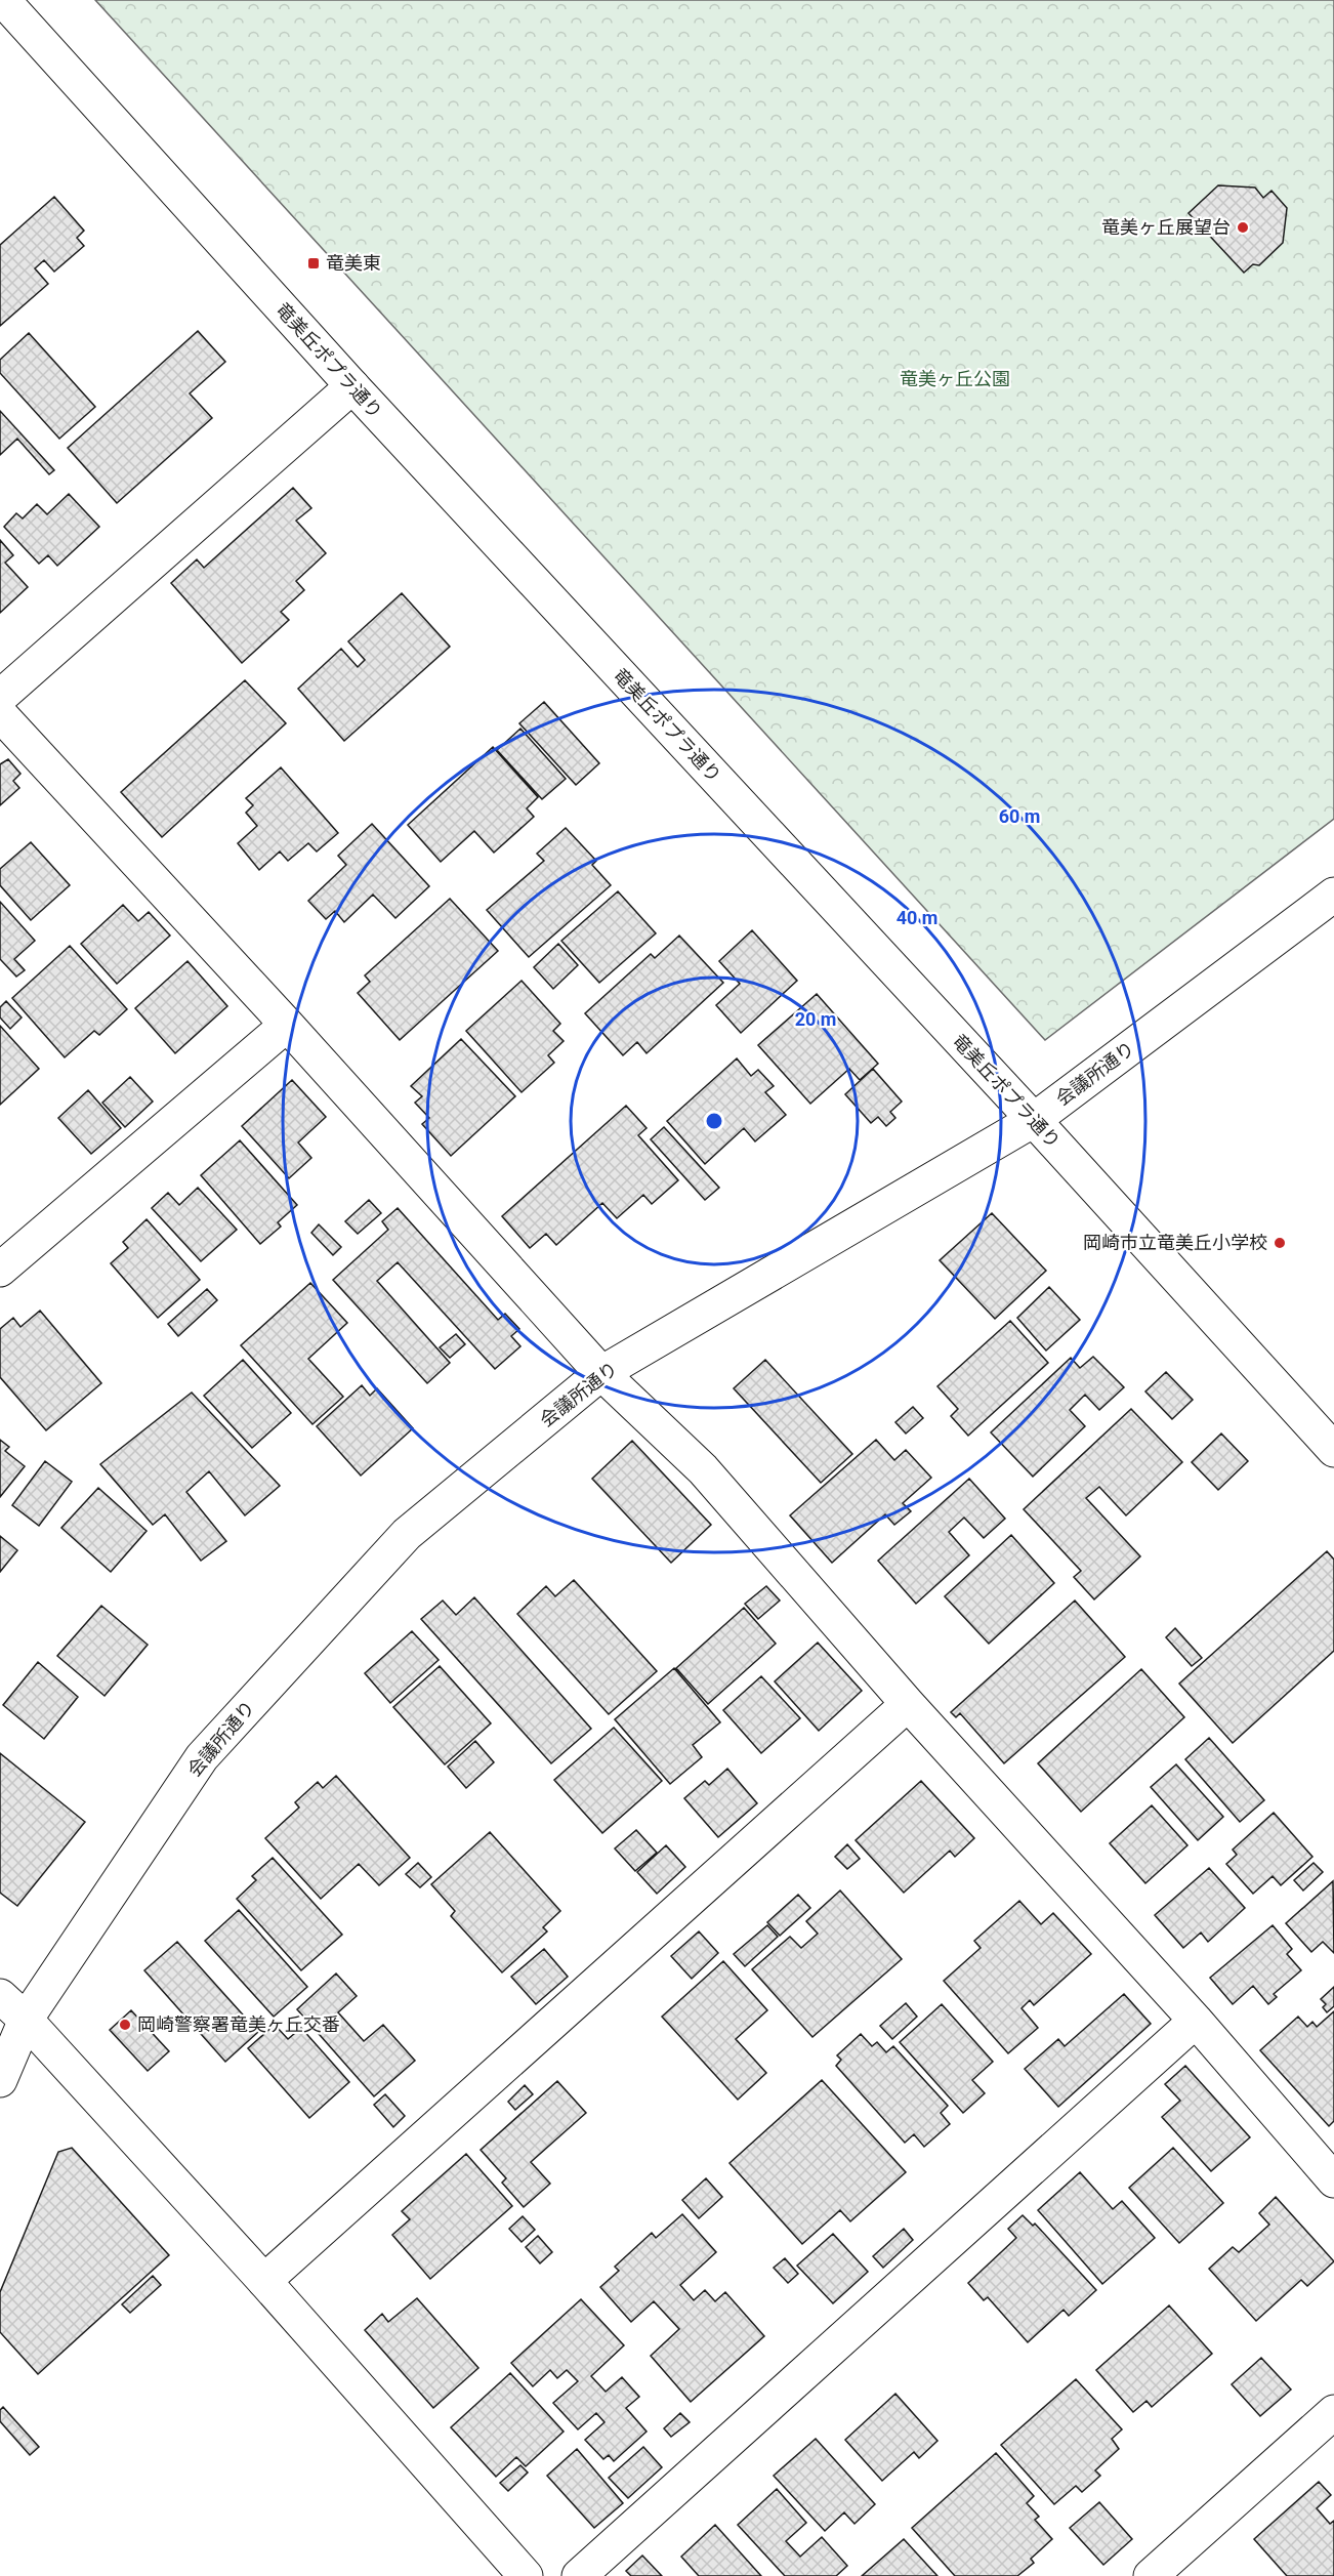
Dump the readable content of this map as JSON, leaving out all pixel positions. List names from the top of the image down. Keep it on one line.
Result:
{"streets":{"street":["竜美丘ポプラ通り","会議所通り"]},"crossings":[["竜美丘ポプラ通り","会議所通り"]],"parks":["竜美ヶ丘公園"],"places":{"other":["竜美ヶ丘展望台","岡崎市立竜美丘小学校","岡崎警察署竜美ヶ丘交番"],"transit":["竜美東"]},"rings":["60 m","40 m","20 m"]}
